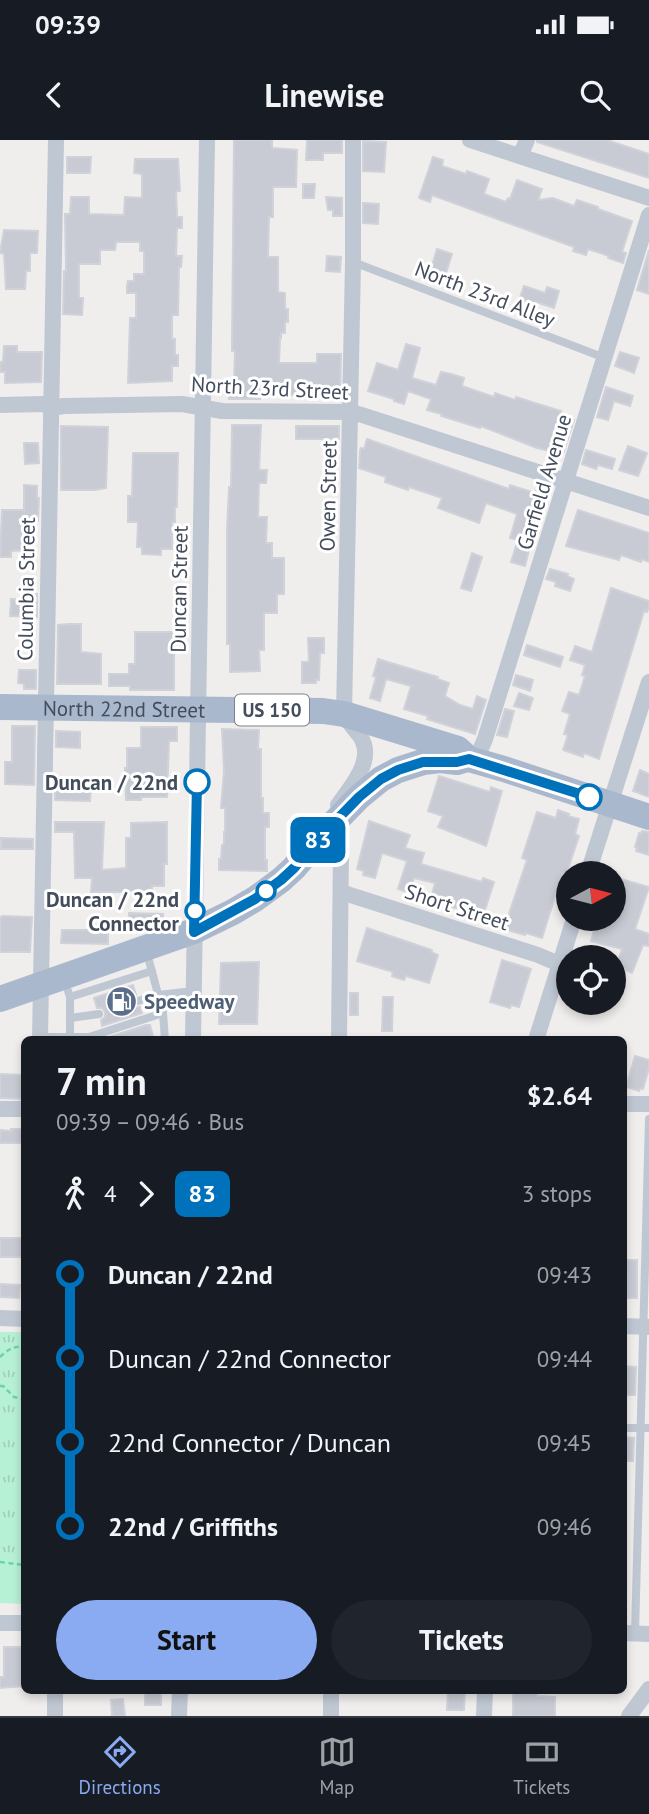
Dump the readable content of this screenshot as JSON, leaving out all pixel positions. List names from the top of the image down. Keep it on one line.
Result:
{"streets":{"main road":["North 22nd Street","US 150"],"street":["North 23rd Street","Garfield Avenue","Owen Street","Columbia Street","Duncan Street","Short Street"],"lane":["North 23rd Alley"]},"crossings":[["North 23rd Alley","Garfield Avenue"],["North 23rd Alley","Owen Street"],["North 23rd Street","Garfield Avenue"],["North 23rd Street","Owen Street"],["North 23rd Street","Columbia Street"],["North 23rd Street","Duncan Street"],["Garfield Avenue","North 22nd Street"],["Garfield Avenue","US 150"],["Owen Street","North 22nd Street"],["Columbia Street","North 22nd Street"],["Columbia Street","US 150"],["Duncan Street","North 22nd Street"],["Duncan Street","US 150"],["North 22nd Street","US 150"]],"places":{"other":["Duncan / 22nd","Duncan / 22nd Connector"],"fuel station":["Speedway"]},"lines":["bus line 83"],"north":"right","page":{"status":"09:39","header":"Linewise","on_map":"83","heading":["7 min","09:39 – 09:46 · Bus","$2.64"],"legs":["4","83","3 stops"],"list":[{"name":"Duncan / 22nd","value":"09:43"},{"name":"Duncan / 22nd Connector","value":"09:44"},{"name":"22nd Connector / Duncan","value":"09:45"},{"name":"22nd / Griffiths","value":"09:46"}],"buttons":["Start","Tickets"],"tabs":["Directions","Map","Tickets"]}}
